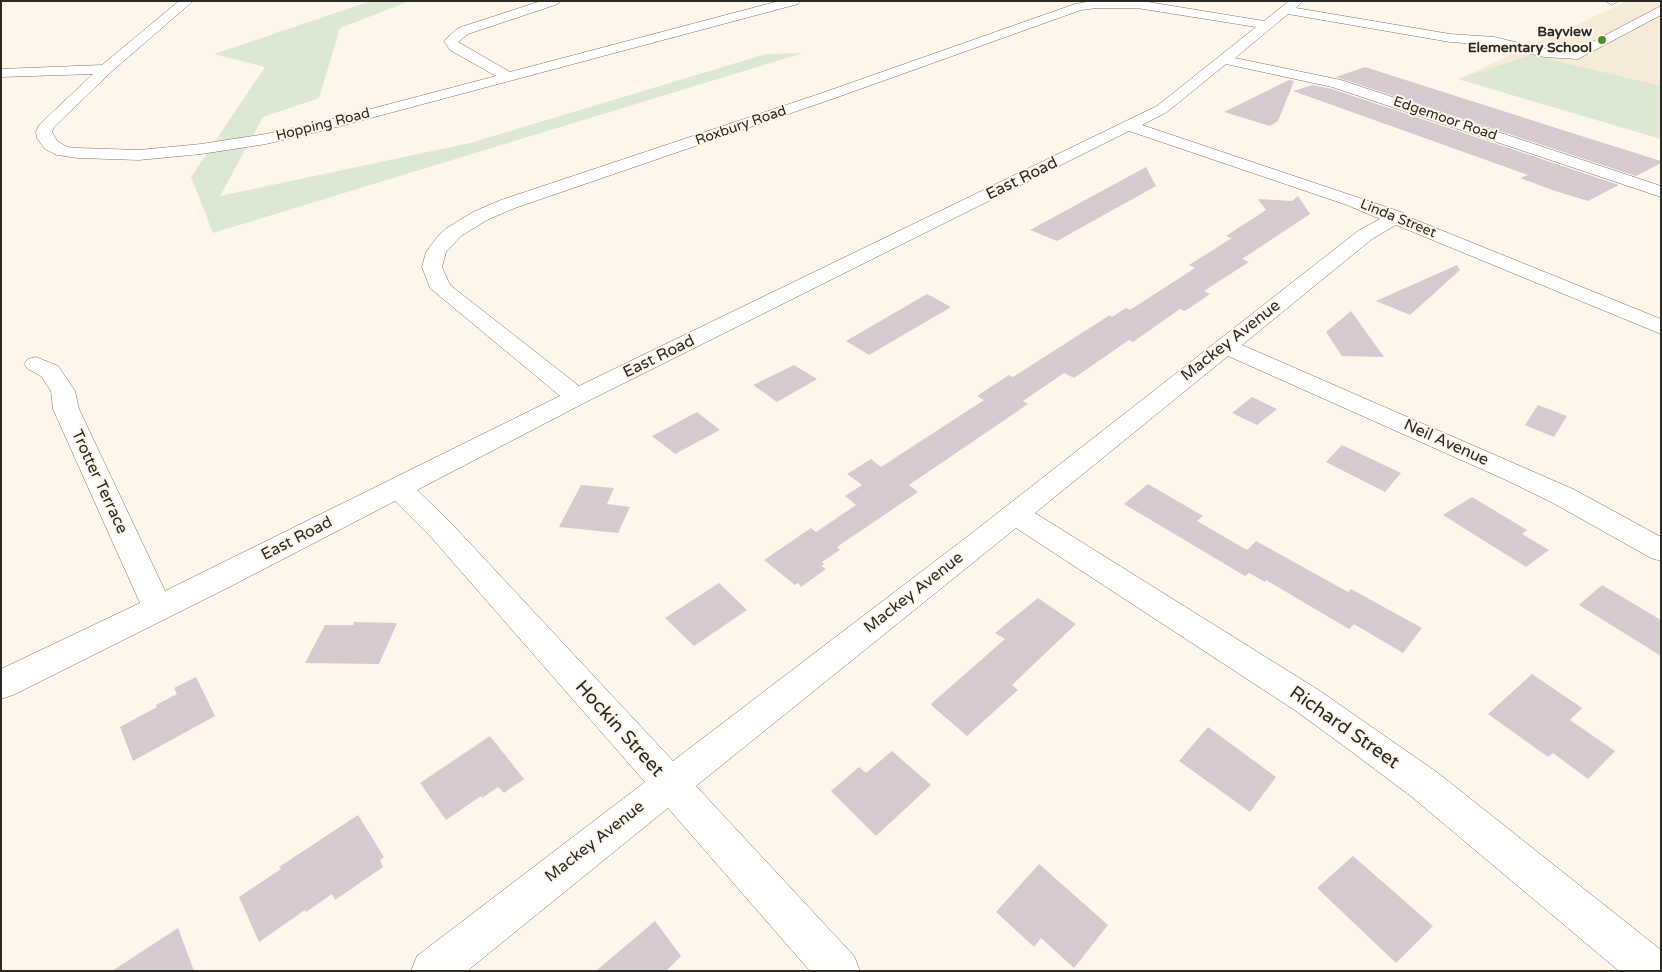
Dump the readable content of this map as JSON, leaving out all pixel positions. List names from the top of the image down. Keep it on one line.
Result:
{"streets":{"street":["Edgemoor Road","Hopping Road","Roxbury Road","East Road","Linda Street","Mackey Avenue","Neil Avenue","Trotter Terrace","Richard Street","Hockin Street"]},"crossings":[["Edgemoor Road","East Road"],["Roxbury Road","East Road"],["East Road","Linda Street"],["East Road","Trotter Terrace"],["East Road","Hockin Street"],["Linda Street","Mackey Avenue"],["Mackey Avenue","Neil Avenue"],["Mackey Avenue","Richard Street"],["Mackey Avenue","Hockin Street"]],"places":["Bayview Elementary School"]}
